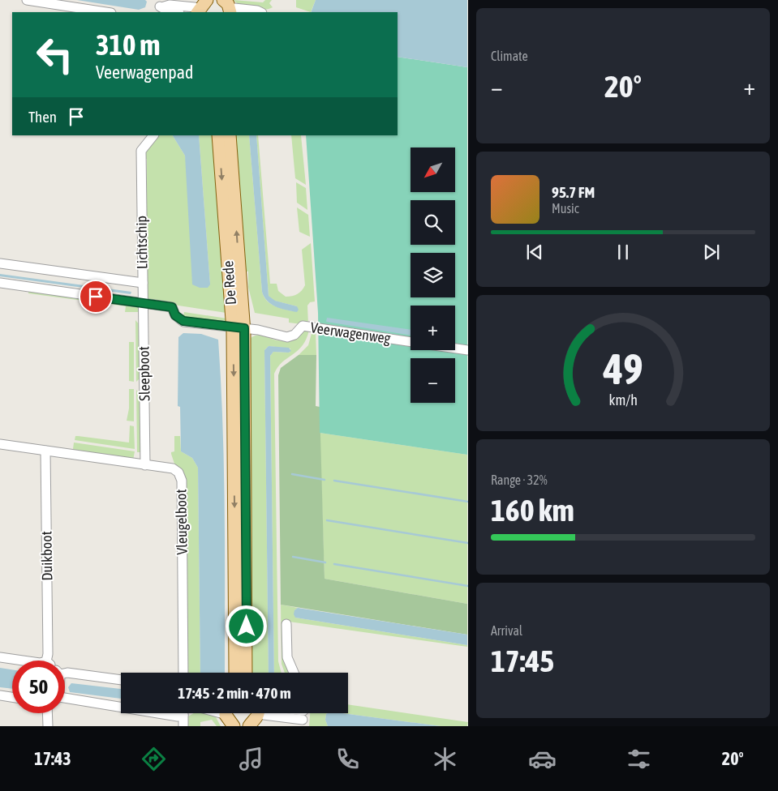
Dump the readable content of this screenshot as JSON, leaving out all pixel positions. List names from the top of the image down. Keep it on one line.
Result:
{"streets":{"main road":["De Rede"],"street":["Lichtschip","Veerwagenweg","Sleepboot","Vleugelboot","Duikboot"]},"crossings":[["Lichtschip","Sleepboot"],["De Rede","Veerwagenweg"],["Veerwagenweg","Sleepboot"],["Sleepboot","Vleugelboot"],["Vleugelboot","Duikboot"]],"north":"bottom left","page":{"tile":["Climate",["Range · 32%","160 km"],["Arrival","17:45"]],"turn":["310 m","Veerwagenpad"],"heat":["−","20°","+"],"then":"Then","map_buttons":["+","−"],"song":["95.7 FM","Music"],"limit":"50","trip":"17:45 · 2 min · 470 m","tabs":["17:43","20°"],"gauge":["49","km/h"]}}
